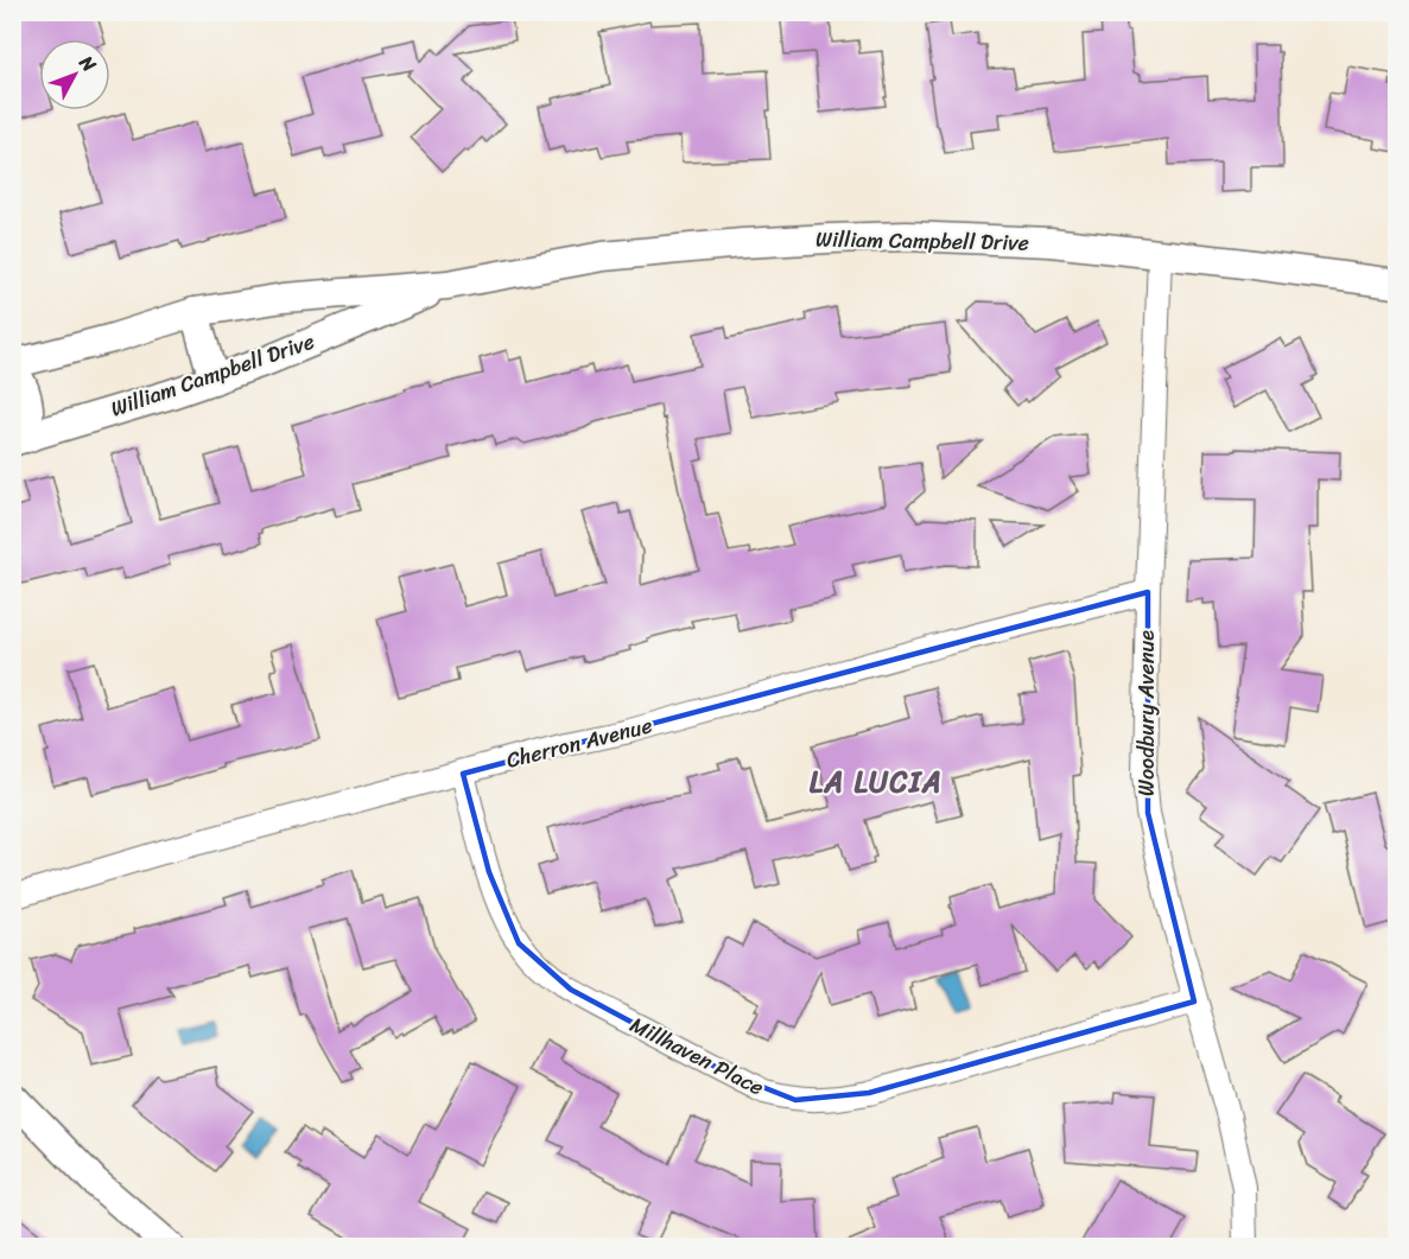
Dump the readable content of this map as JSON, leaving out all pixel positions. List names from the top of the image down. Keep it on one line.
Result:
{"streets":{"street":["William Campbell Drive","Woodbury Avenue","Cherron Avenue","Millhaven Place"]},"crossings":[["William Campbell Drive","Woodbury Avenue"],["Woodbury Avenue","Cherron Avenue"],["Woodbury Avenue","Millhaven Place"],["Cherron Avenue","Millhaven Place"]],"districts":["LA LUCIA"],"north":"top right"}
